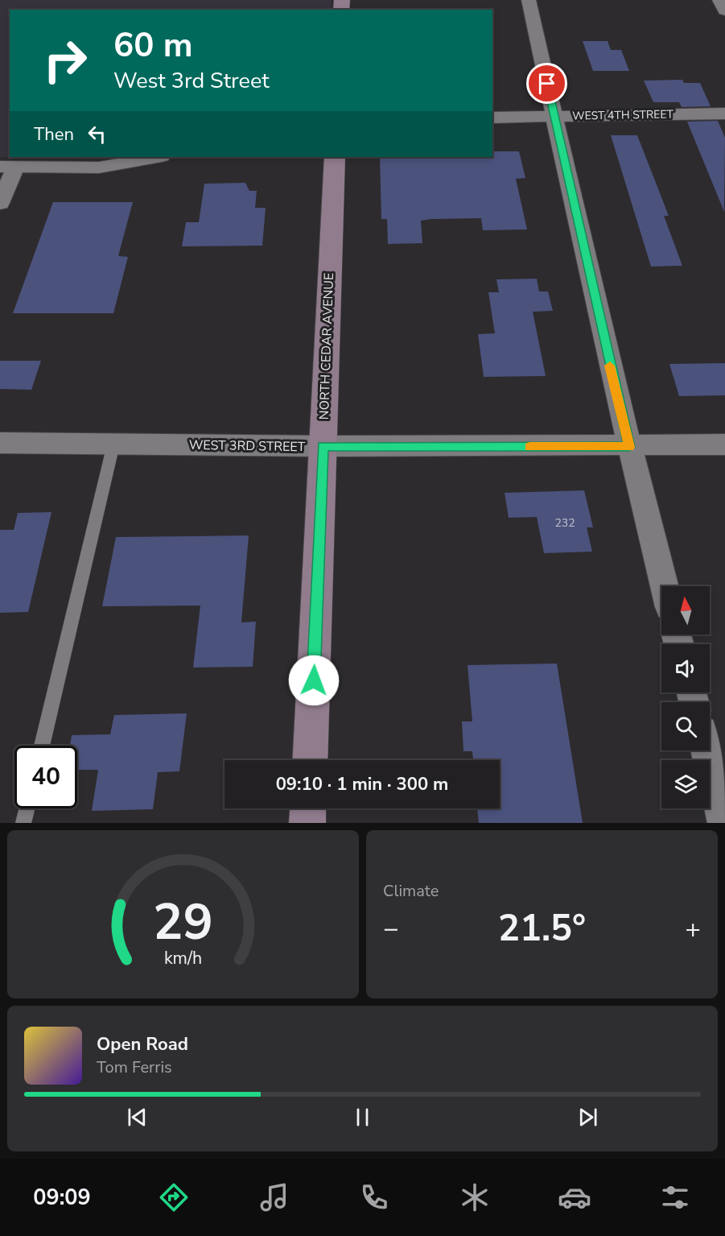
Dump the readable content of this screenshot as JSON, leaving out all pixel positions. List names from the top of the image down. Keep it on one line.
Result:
{"streets":{"street":["WEST 4TH STREET","NORTH CEDAR AVENUE","WEST 3RD STREET"]},"crossings":[["NORTH CEDAR AVENUE","WEST 3RD STREET"]],"house_numbers":["232"],"north":"top","page":{"turn":["60 m","West 3rd Street"],"then":"Then","limit":"40","trip":"09:10 · 1 min · 300 m","tile":"Climate","heat":["−","21.5°","+"],"song":["Open Road","Tom Ferris"],"tabs":"09:09","gauge":["29","km/h"]}}
